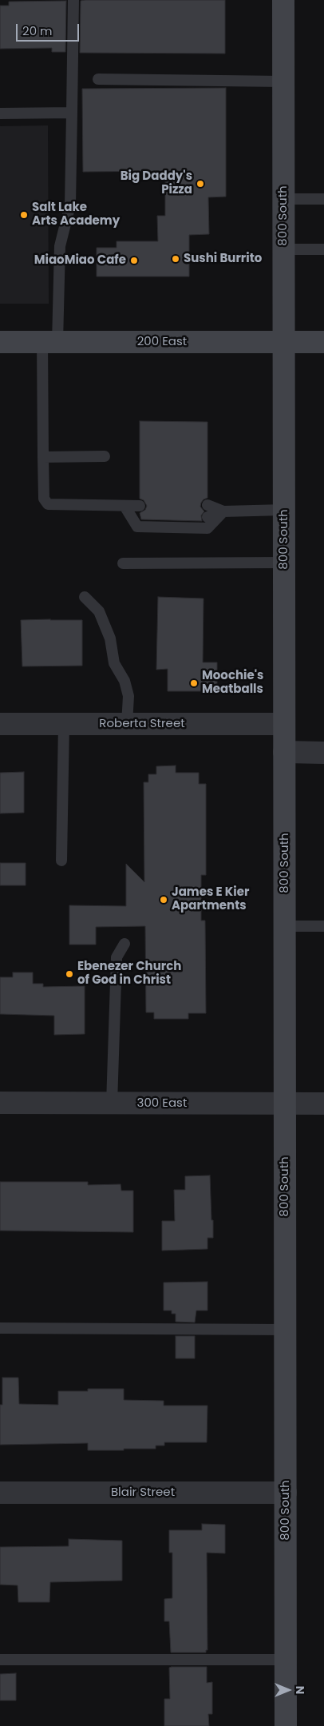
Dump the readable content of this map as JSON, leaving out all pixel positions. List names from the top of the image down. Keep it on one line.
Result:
{"streets":{"main road":["800 South","200 East"],"street":["Roberta Street","300 East","Blair Street"]},"crossings":[["800 South","200 East"],["800 South","Roberta Street"],["800 South","300 East"],["800 South","Blair Street"]],"places":["Big Daddy's Pizza","Salt Lake Arts Academy","Sushi Burrito","MiaoMiao Cafe","Moochie's Meatballs","James E Kier Apartments","Ebenezer Church of God in Christ"],"scale_bar":"20 m","north":"right"}
